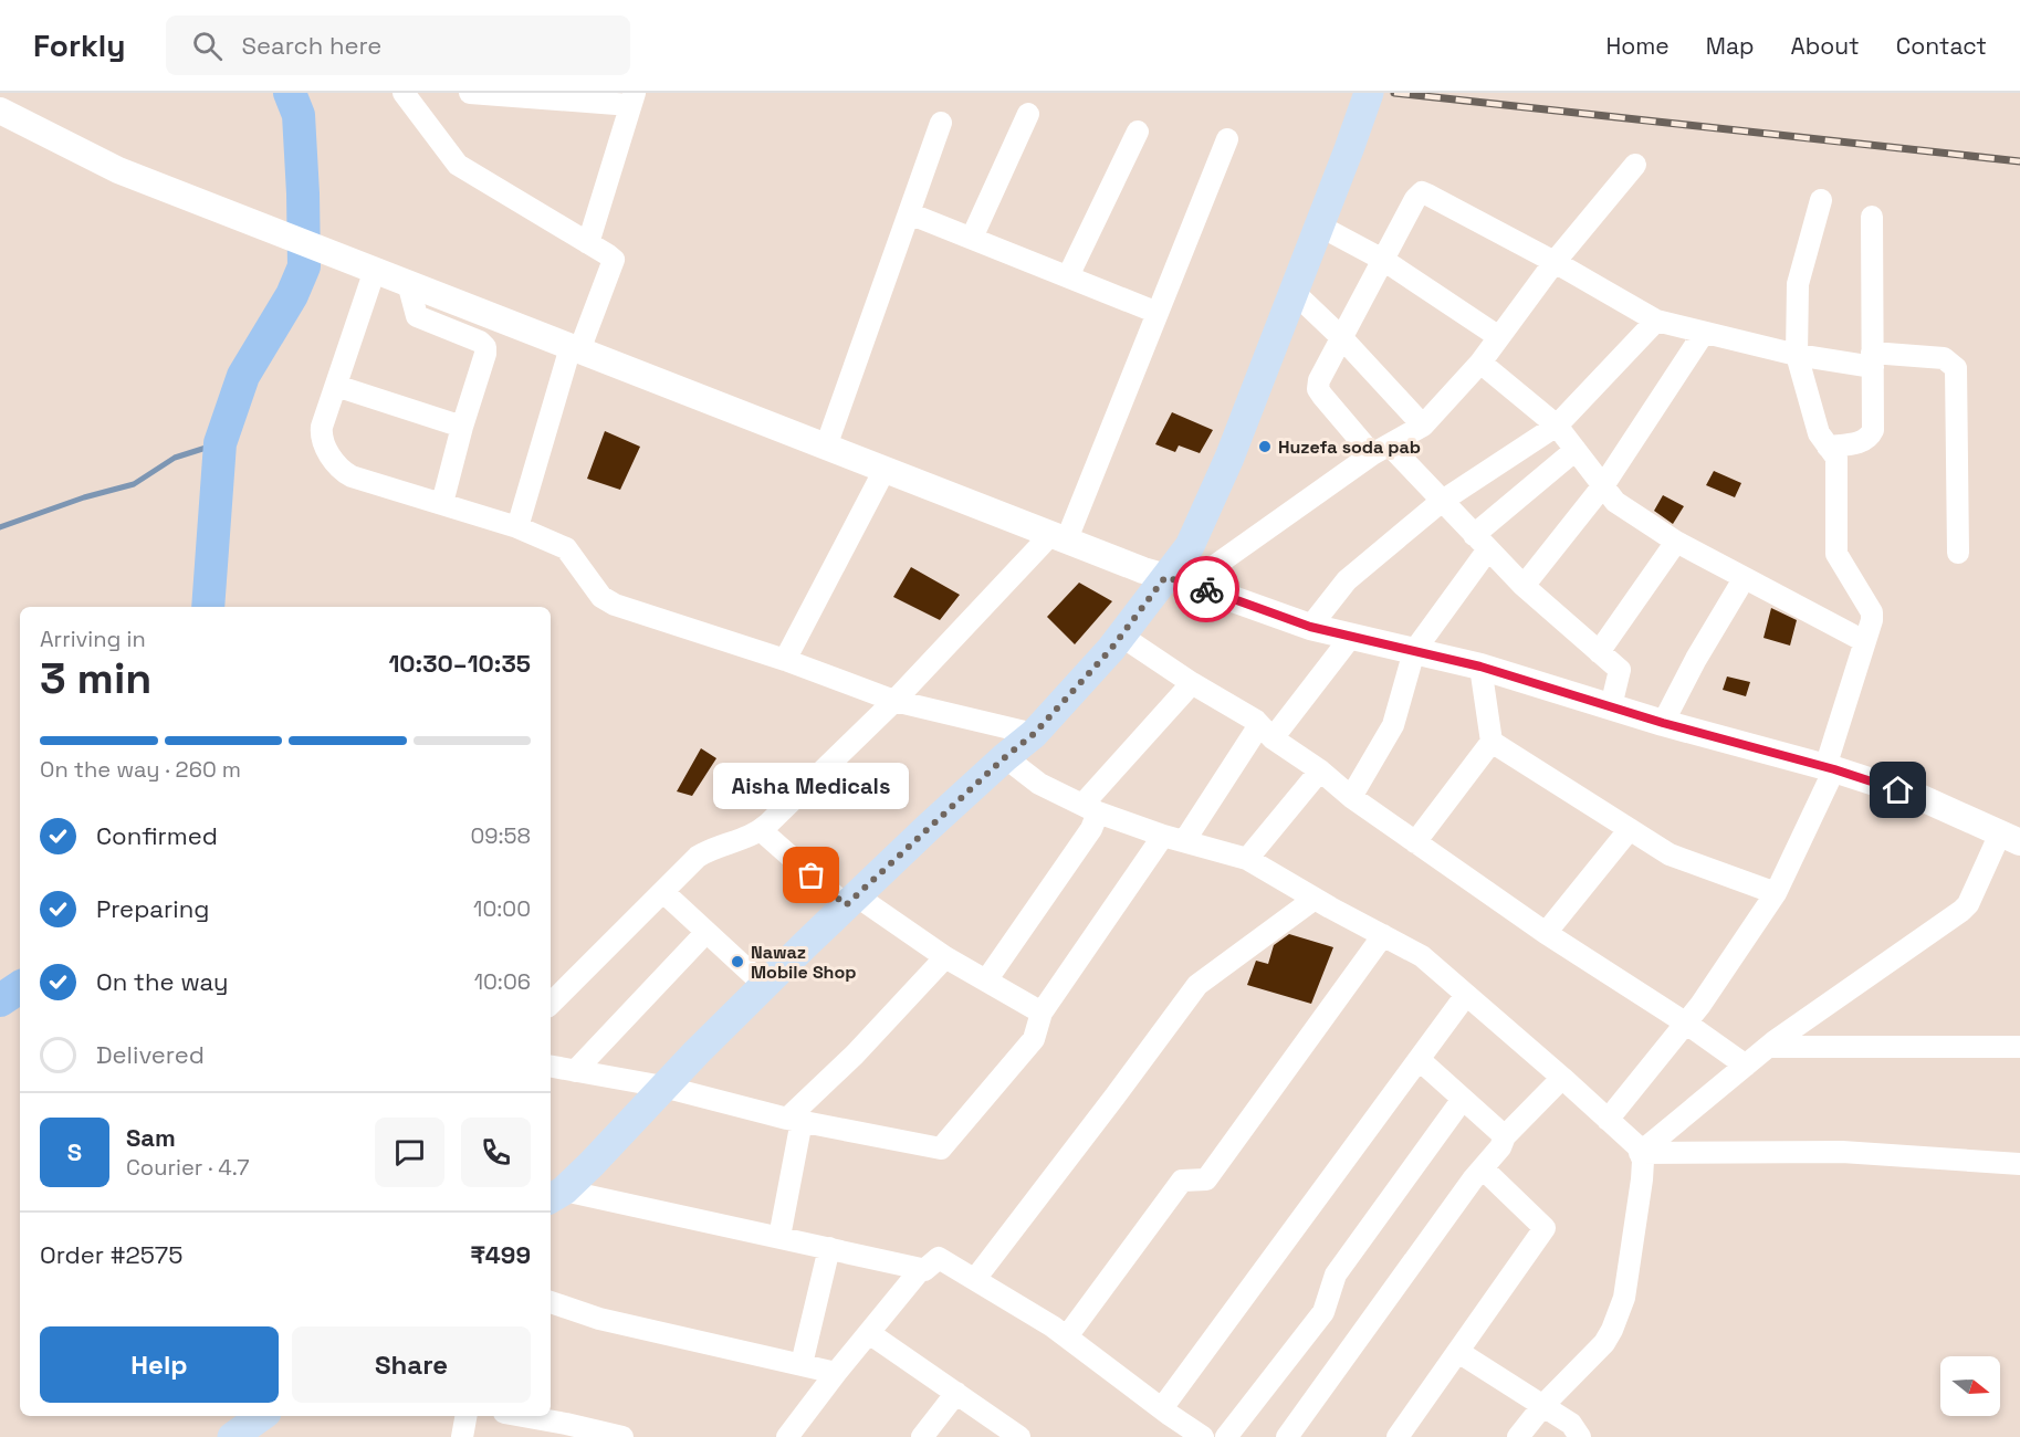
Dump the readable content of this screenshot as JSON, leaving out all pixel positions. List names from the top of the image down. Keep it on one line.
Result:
{"places":["Huzefa soda pab","Aisha Medicals","Nawaz Mobile Shop"],"north":"right","page":{"header":"Forkly","search":"Search here","nav":["Home","Map","About","Contact"],"heading":["3 min","Arriving in","10:30–10:35"],"panel":["Sam","Courier · 4.7","Order #2575","₹499"],"bar":"On the way · 260 m","bubble":"Aisha Medicals","list":[["Confirmed","09:58"],["Preparing","10:00"],["On the way","10:06"],"Delivered"],"round":"S","buttons":["Help","Share"]}}
